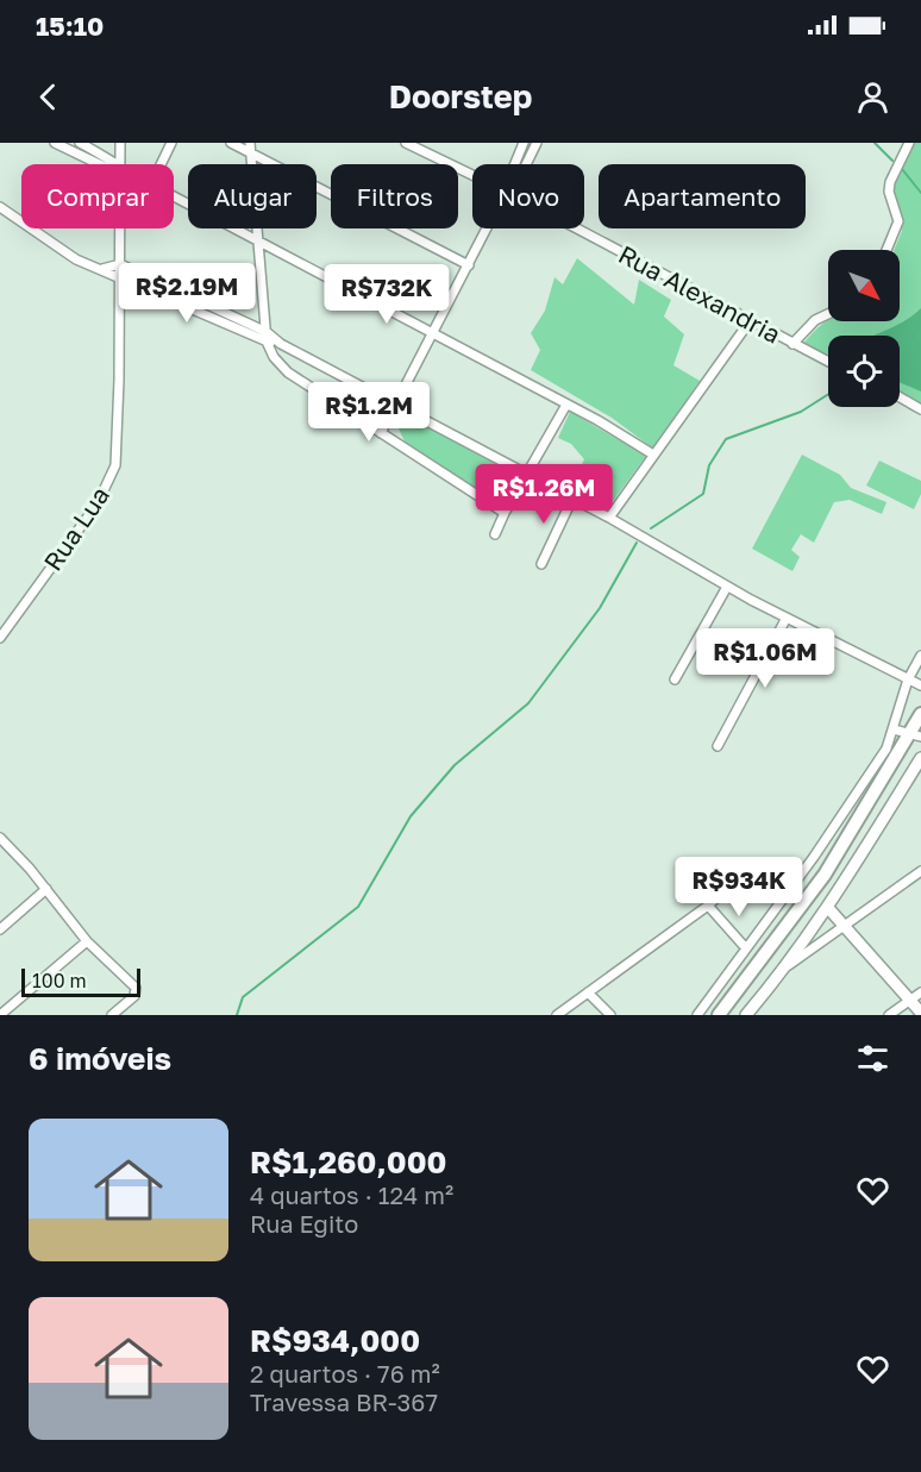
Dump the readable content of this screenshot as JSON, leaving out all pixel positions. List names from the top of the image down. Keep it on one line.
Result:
{"streets":{"street":["Rua Alexandria","Rua Lua"]},"scale_bar":"100 m","north":"bottom right","page":{"status":"15:10","header":"Doorstep","chip":["Comprar","Alugar","Filtros","Novo","Apartamento"],"price":["R$2.19M","R$732K","R$1.2M","R$1.26M","R$1.06M","R$934K"],"scale":"100 m","heading":"6 imóveis","list":[{"name":"R$1,260,000","note":"4 quartos · 124 m² · Rua Egito"},{"name":"R$934,000","note":"2 quartos · 76 m² · Travessa BR-367"}]}}
